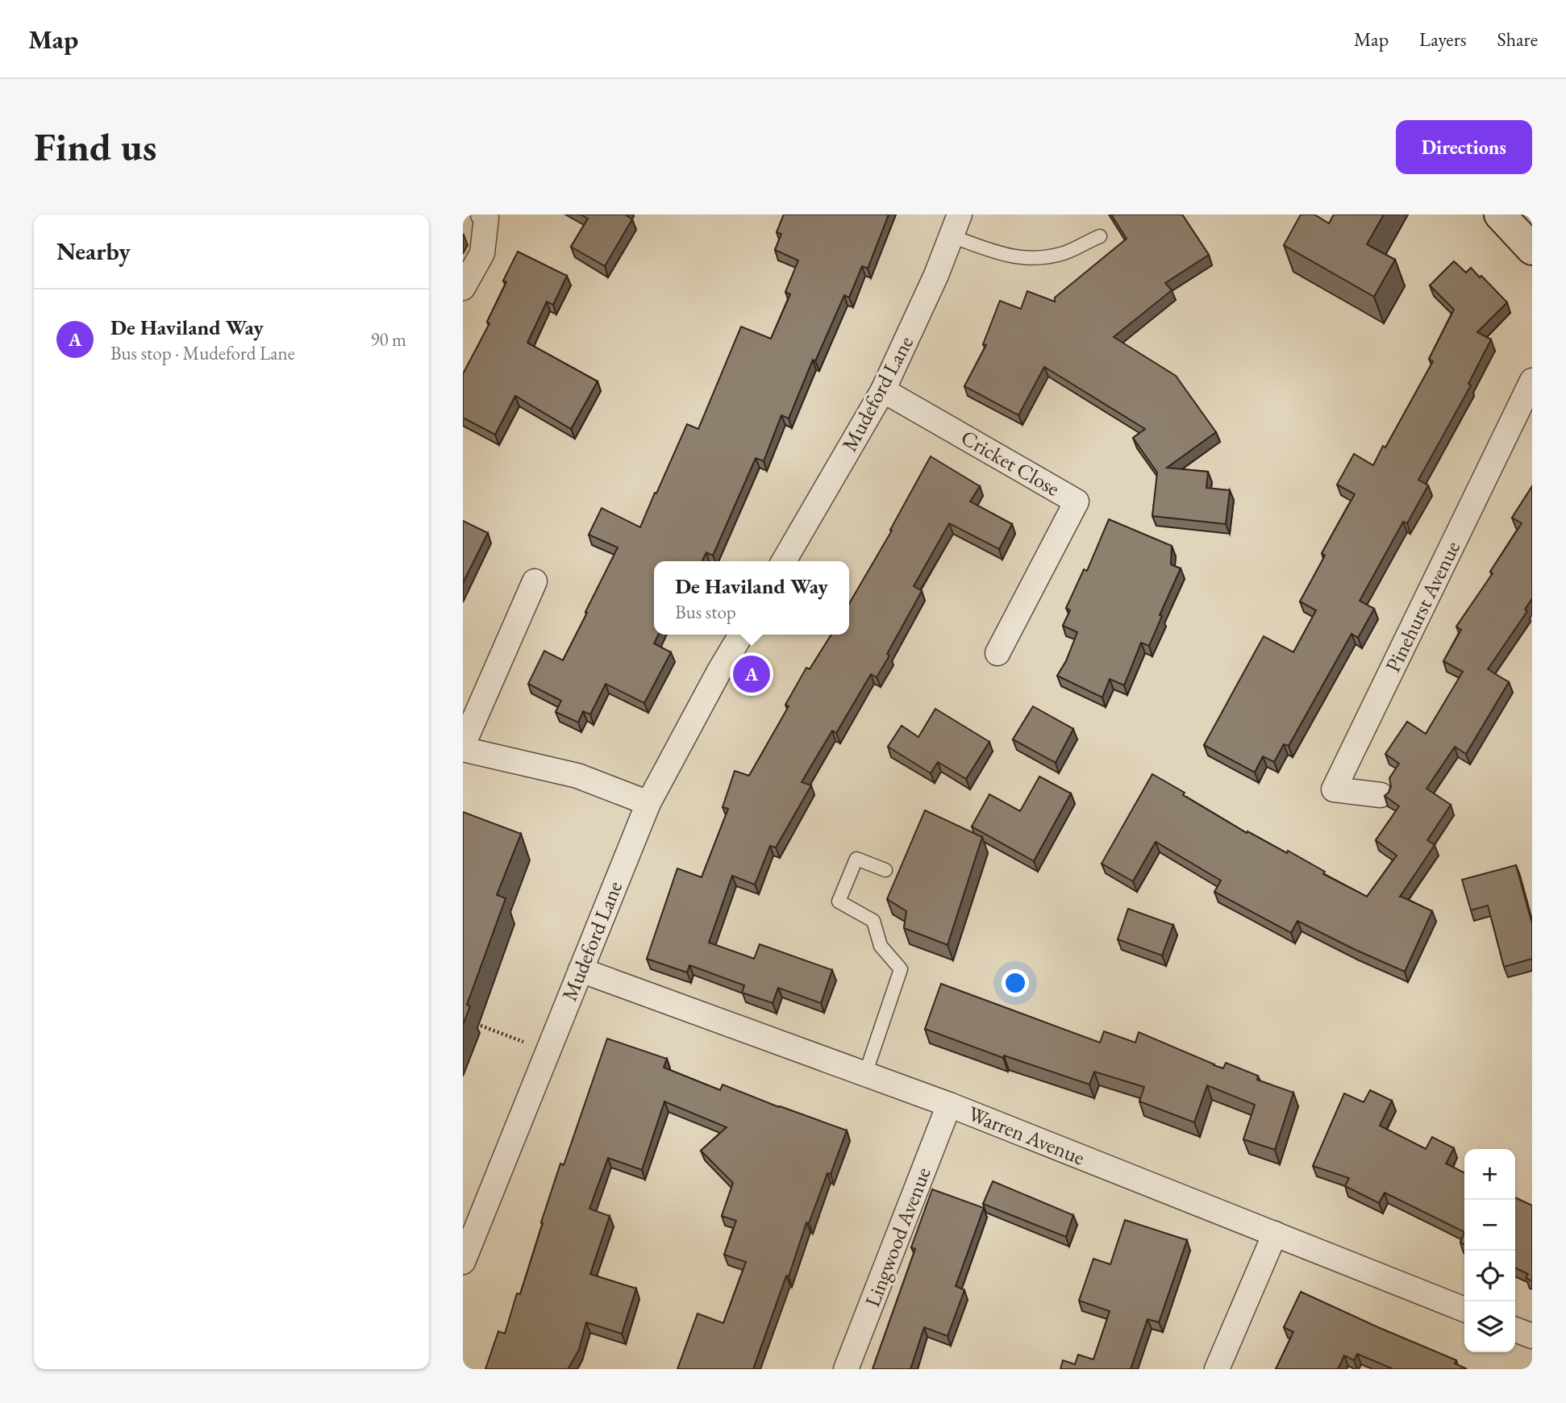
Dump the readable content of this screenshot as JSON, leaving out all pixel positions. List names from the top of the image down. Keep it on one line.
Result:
{"streets":{"street":["Mudeford Lane","Cricket Close","Pinehurst Avenue","Warren Avenue","Lingwood Avenue"]},"crossings":[["Mudeford Lane","Cricket Close"],["Mudeford Lane","Warren Avenue"],["Warren Avenue","Lingwood Avenue"]],"page":{"header":"Map","nav":["Map","Layers","Share"],"buttons":"Directions","title":"Find us","heading":"Nearby","list":[{"mark":"A","name":"De Haviland Way","note":"Bus stop · Mudeford Lane","value":"90 m"}],"popup":["De Haviland Way","Bus stop"],"pins":"A","map_buttons":["+","−"]}}
